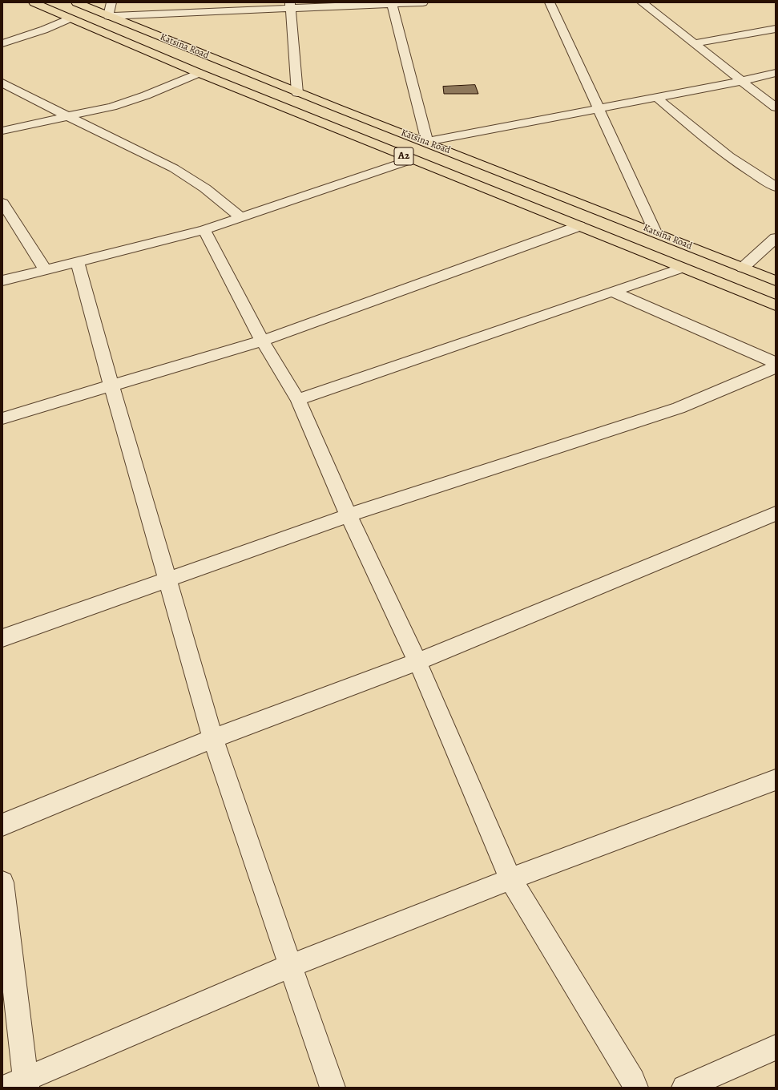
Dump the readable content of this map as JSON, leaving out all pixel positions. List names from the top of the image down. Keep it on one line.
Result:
{"streets":{"highway":["Katsina Road","A2"]}}
